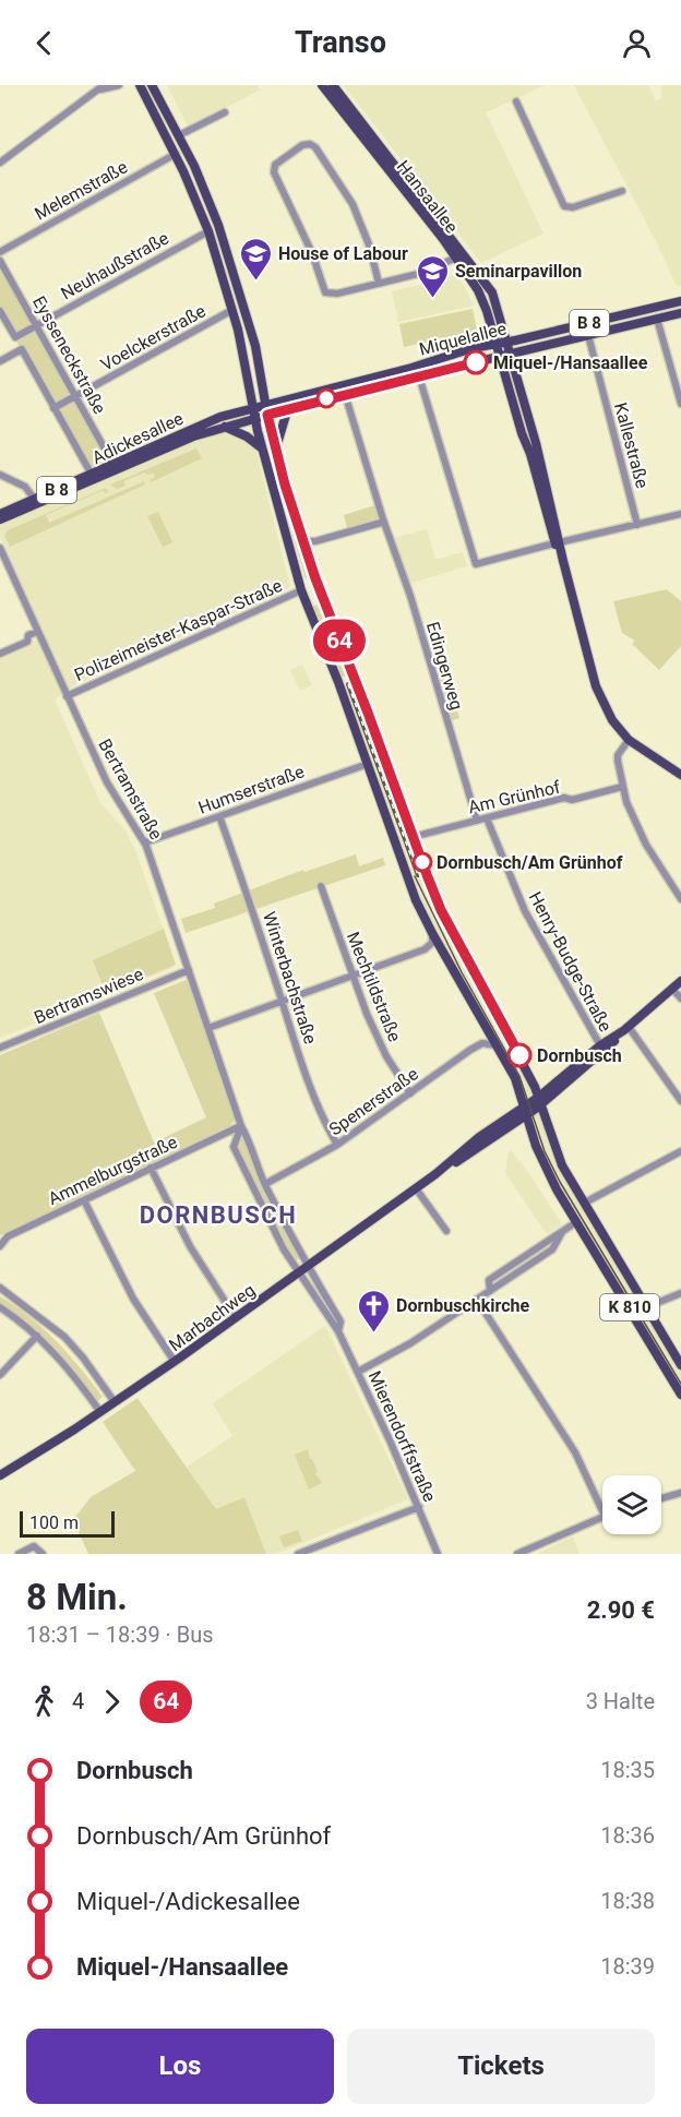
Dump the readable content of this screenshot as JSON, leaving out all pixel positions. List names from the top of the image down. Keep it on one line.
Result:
{"streets":{"main road":["Hansaallee","B 8","Miquelallee","Adickesallee","K 810","Marbachweg"],"street":["Melemstraße","Neuhaußstraße","Voelckerstraße","Eysseneckstraße","Kallestraße","Polizeimeister-Kaspar-Straße","Edingerweg","Bertramstraße","Humserstraße","Am Grünhof","Henry-Budge-Straße","Winterbachstraße","Mechtildstraße","Bertramswiese","Spenerstraße","Ammelburgstraße","Mierendorffstraße"]},"crossings":[["Hansaallee","Miquelallee"],["Neuhaußstraße","Eysseneckstraße"],["Voelckerstraße","Eysseneckstraße"],["Miquelallee","Adickesallee"],["Miquelallee","Kallestraße"],["Miquelallee","Edingerweg"],["Miquelallee","K 810"],["Eysseneckstraße","Adickesallee"],["Adickesallee","K 810"],["Polizeimeister-Kaspar-Straße","Bertramstraße"],["Polizeimeister-Kaspar-Straße","K 810"],["Edingerweg","Am Grünhof"],["Bertramstraße","Humserstraße"],["Bertramstraße","Bertramswiese"],["Bertramstraße","Spenerstraße"],["Bertramstraße","Ammelburgstraße"],["Bertramstraße","Marbachweg"],["Bertramstraße","Mierendorffstraße"],["Humserstraße","Winterbachstraße"],["Humserstraße","K 810"],["Am Grünhof","Henry-Budge-Straße"],["Am Grünhof","K 810"],["Winterbachstraße","Spenerstraße"],["Mechtildstraße","Spenerstraße"],["Spenerstraße","K 810"],["K 810","Marbachweg"],["Marbachweg","Mierendorffstraße"]],"districts":["DORNBUSCH"],"places":{"school or university":["House of Labour","Seminarpavillon"],"other":["Miquel-/Hansaallee","Dornbusch/Am Grünhof","Dornbusch"],"church":["Dornbuschkirche"]},"lines":["bus line 64"],"scale_bar":"100 m","page":{"header":"Transo","on_map":"64","scale":"100 m","heading":["8 Min.","18:31 – 18:39 · Bus","2.90 €"],"legs":["4","64","3 Halte"],"list":[{"name":"Dornbusch","value":"18:35"},{"name":"Dornbusch/Am Grünhof","value":"18:36"},{"name":"Miquel-/Adickesallee","value":"18:38"},{"name":"Miquel-/Hansaallee","value":"18:39"}],"buttons":["Los","Tickets"]}}
